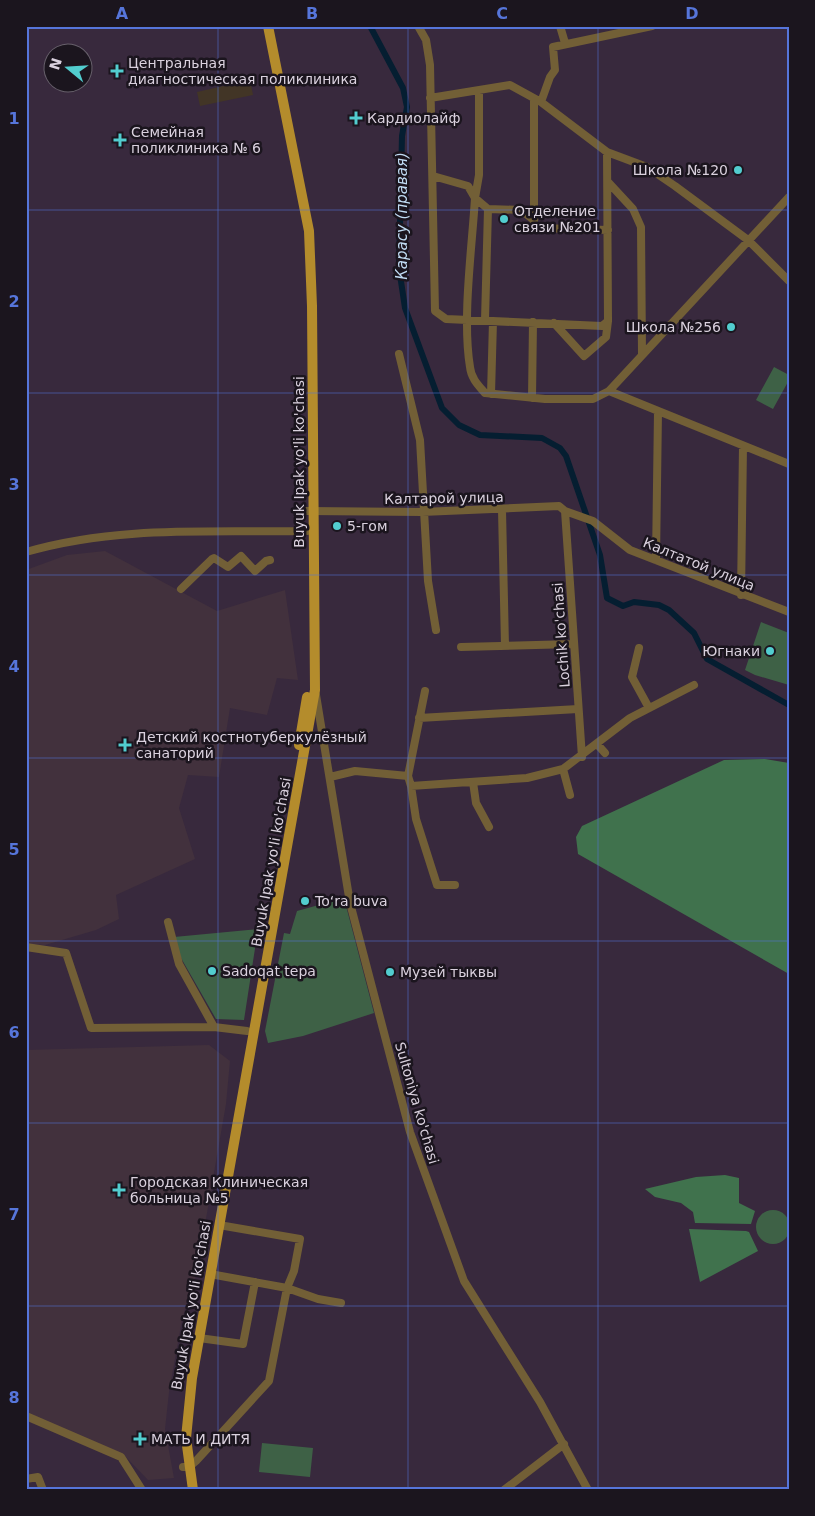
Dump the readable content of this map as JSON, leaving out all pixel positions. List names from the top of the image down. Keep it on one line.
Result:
{"streets":{"main road":["Buyuk Ipak yo'li ko'chasi"],"street":["Калтарой улица","Калтатой улица","Lochik ko'chasi","Sultoniya ko'chasi"]},"crossings":[["Buyuk Ipak yo'li ko'chasi","Калтарой улица"],["Buyuk Ipak yo'li ko'chasi","Sultoniya ko'chasi"],["Калтарой улица","Калтатой улица"],["Калтарой улица","Lochik ko'chasi"]],"water":["Карасу (правая)"],"places":{"health":["Центральная диагностическая поликлиника","Кардиолайф","Семейная поликлиника № 6","Детский костнотуберкулёзный санаторий","Городская Клиническая больница №5","МАТЬ И ДИТЯ"],"other":["Школа №120","Отделение связи №201","Школа №256","5-гом","Югнаки","To‘ra buva","Sadoqat tepa","Музей тыквы"]},"north":"left","grid":{"columns":["A","B","C","D"],"rows":["1","2","3","4","5","6","7","8"]}}
